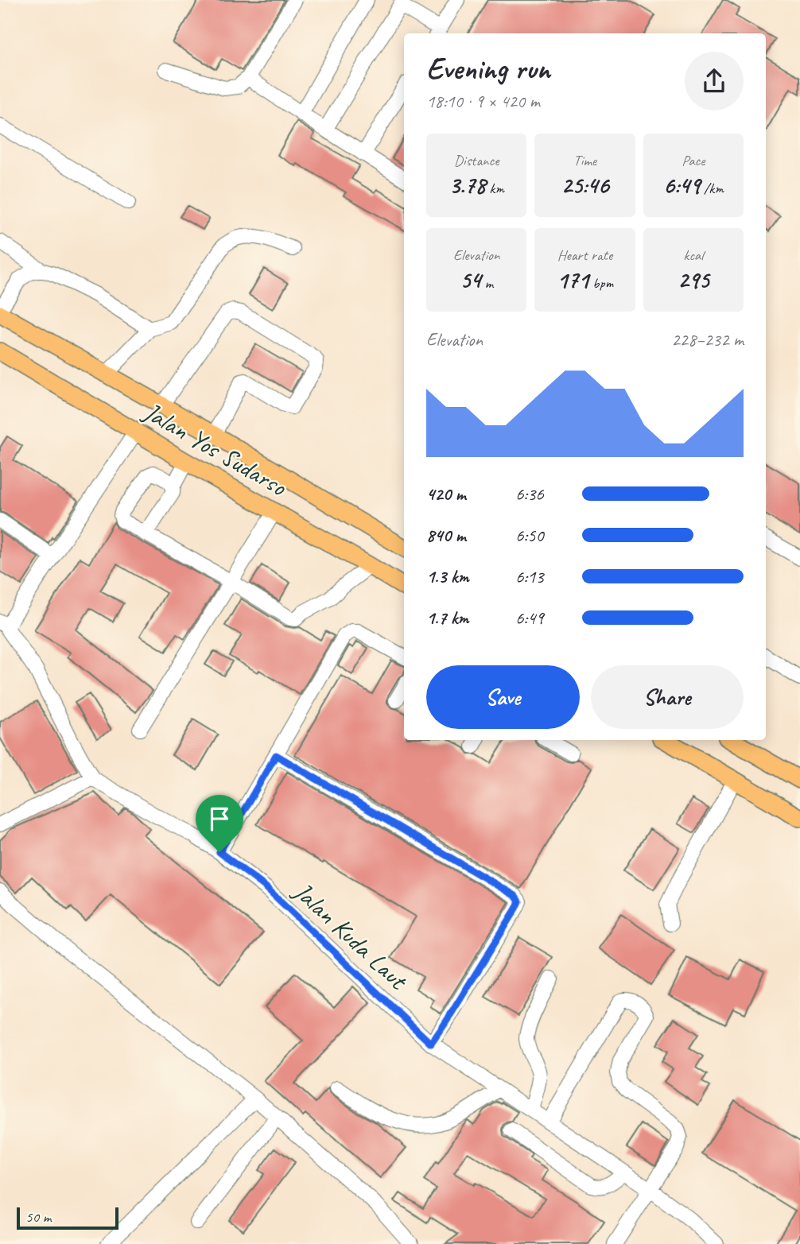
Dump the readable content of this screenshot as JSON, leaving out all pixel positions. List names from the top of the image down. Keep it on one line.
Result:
{"streets":{"main road":["Jalan Yos Sudarso"],"lane":["Jalan Kuda Laut"]},"scale_bar":"50 m","page":{"heading":["Evening run","18:10 · 9 × 420 m"],"stats":[["Distance","3.78 km"],["Time","25:46"],["Pace","6:49 /km"],["Elevation","54 m"],["Heart rate","171 bpm"],["kcal","295"]],"chart":["Elevation","228–232 m"],"list":[{"name":"420 m","note":"6:36"},{"name":"840 m","note":"6:50"},{"name":"1.3 km","note":"6:13"},{"name":"1.7 km","note":"6:49"}],"buttons":["Save","Share"],"scale":"50 m"}}
